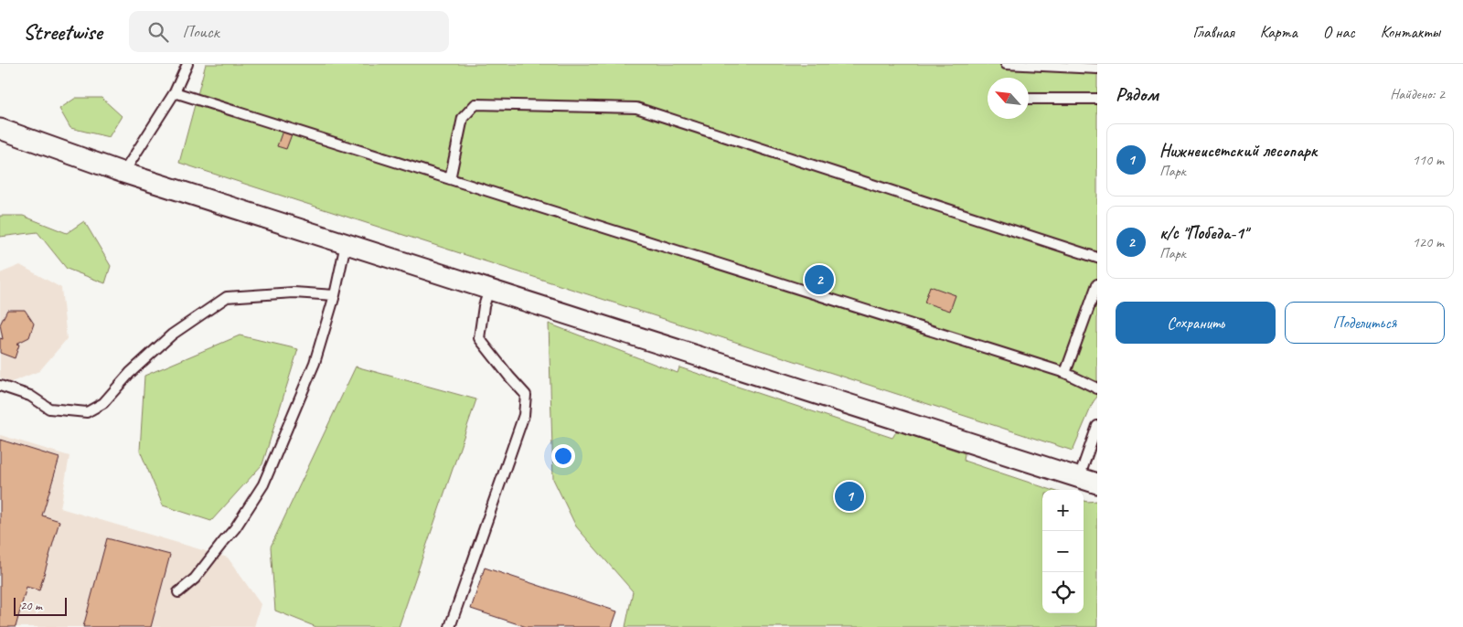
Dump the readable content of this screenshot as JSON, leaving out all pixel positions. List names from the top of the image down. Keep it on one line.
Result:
{"scale_bar":"20 m","north":"top left","page":{"header":"Streetwise","search":"Поиск","nav":["Главная","Карта","О нас","Контакты"],"heading":["Рядом","Найдено: 2"],"list":[{"mark":"1","name":"Нижнеисетский лесопарк","note":"Парк","value":"110 m"},{"mark":"2","name":"к/с \"Победа-1\"","note":"Парк","value":"120 m"}],"pins":["2","1"],"buttons":["Сохранить","Поделиться"],"map_buttons":["+","−"],"scale":"20 m"}}
